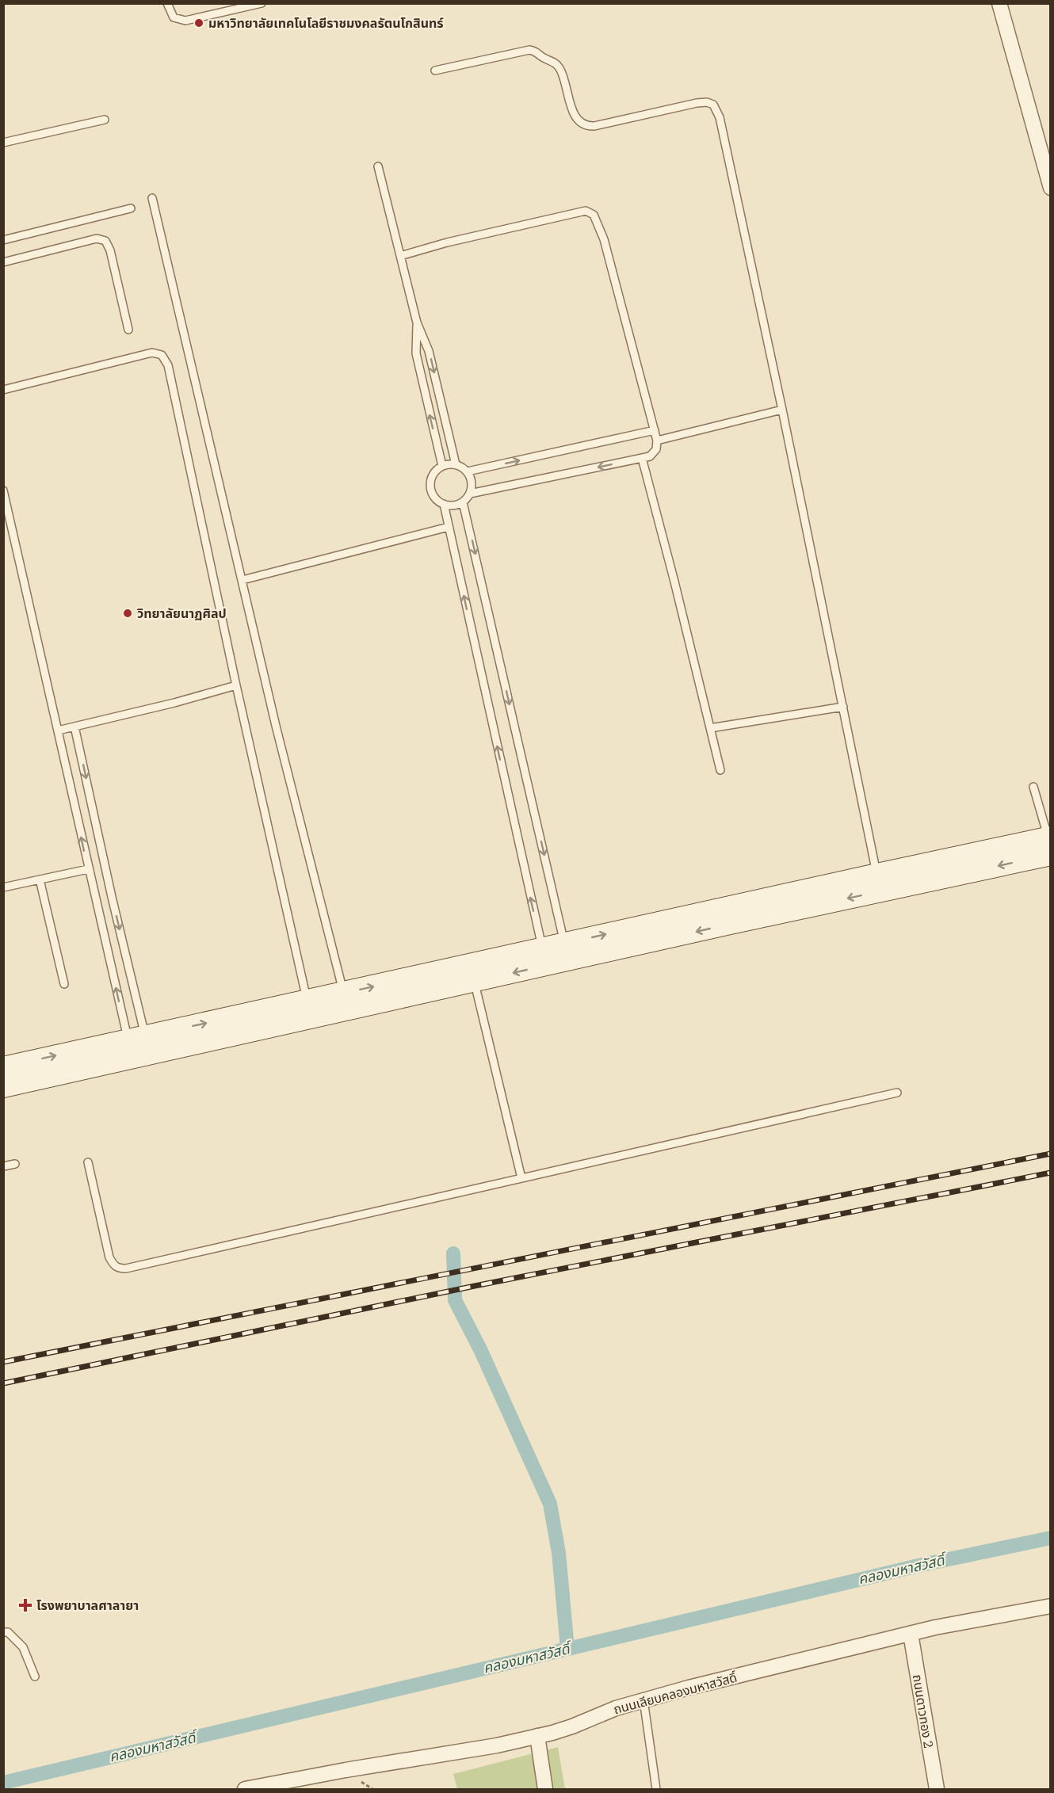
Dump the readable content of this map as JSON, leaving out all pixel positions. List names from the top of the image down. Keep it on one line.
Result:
{"streets":{"street":["ถนนเลียบคลองมหาสวัสดิ์","ถนนดาวทอง 2"]},"crossings":[["ถนนเลียบคลองมหาสวัสดิ์","ถนนดาวทอง 2"]],"water":["คลองมหาสวัสดิ์"],"places":{"other":["มหาวิทยาลัยเทคโนโลยีราชมงคลรัตนโกสินทร์","วิทยาลัยนาฏศิลป"],"health":["โรงพยาบาลศาลายา"]}}
